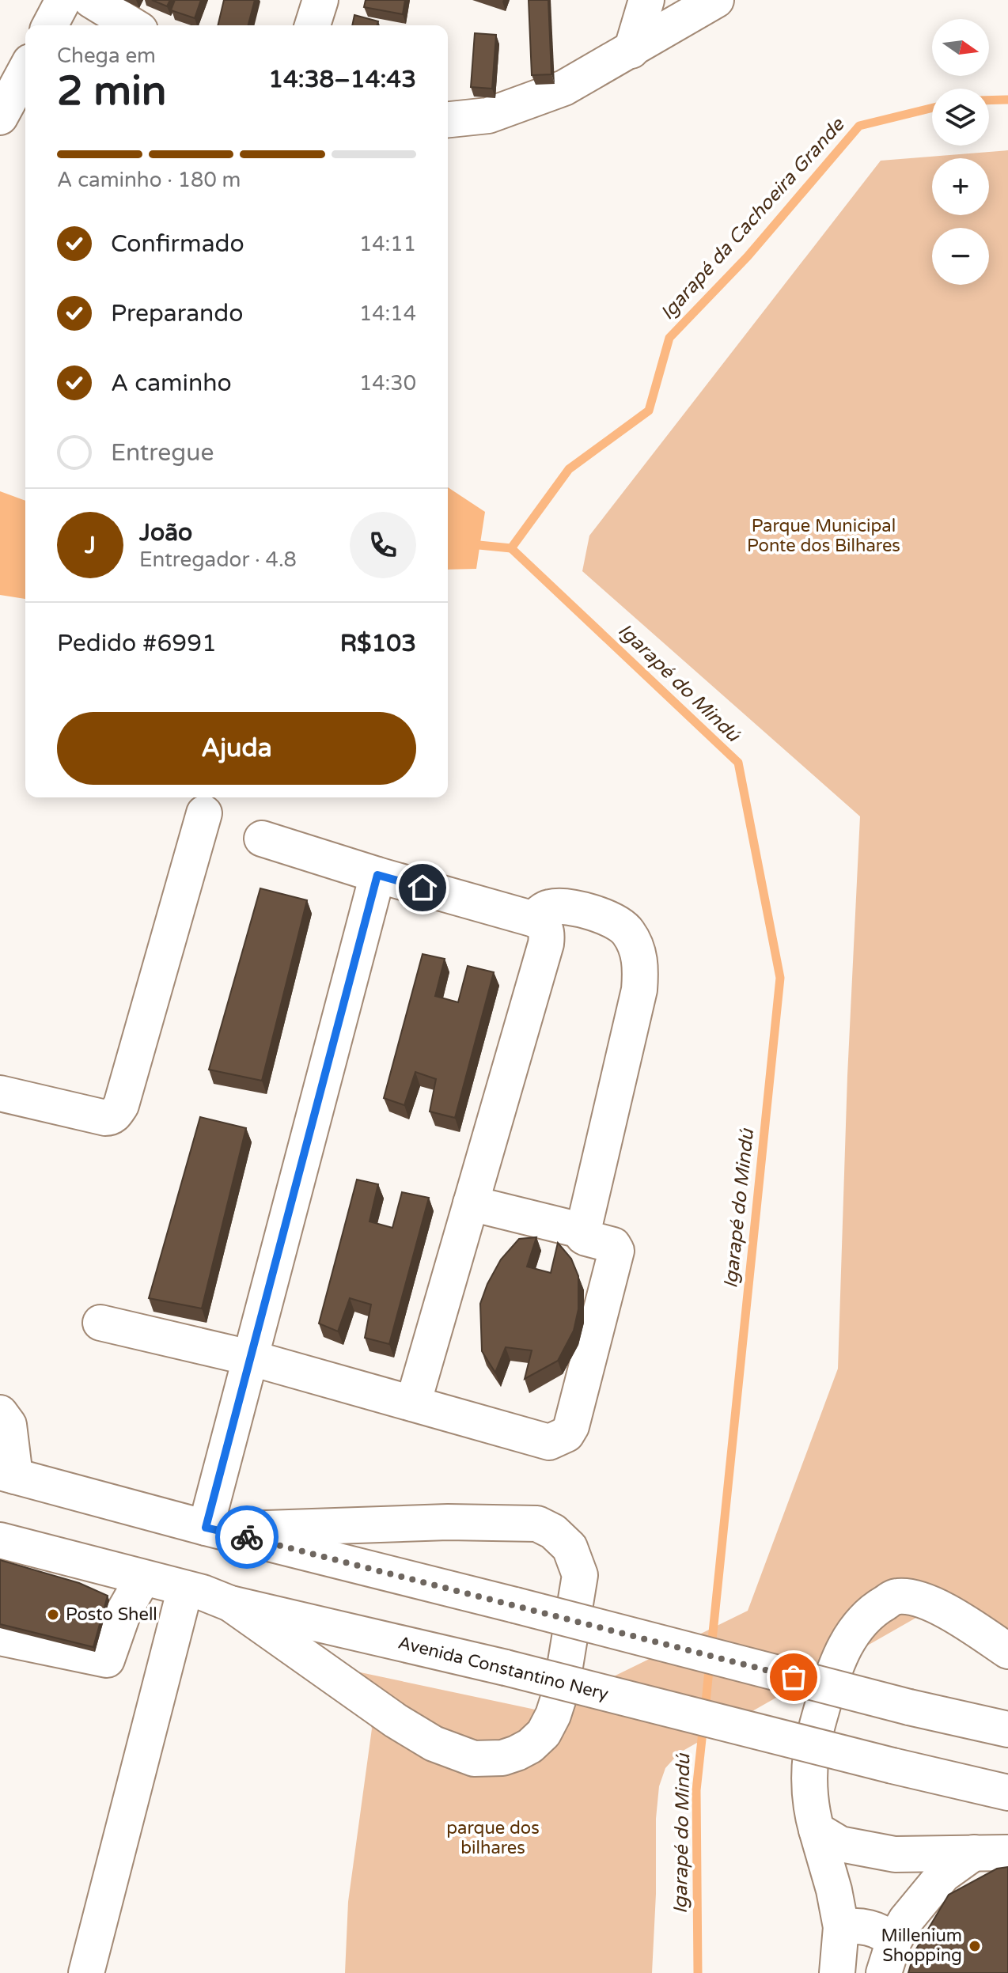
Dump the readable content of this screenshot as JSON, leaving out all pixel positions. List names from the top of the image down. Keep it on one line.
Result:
{"streets":{"main road":["Avenida Constantino Nery"]},"water":["Igarapé da Cachoeira Grande","Igarapé do Mindú"],"parks":["Parque Municipal Ponte dos Bilhares","parque dos bilhares"],"places":["Posto Shell","Millenium Shopping"],"north":"right","page":{"map_buttons":["+","−"],"heading":["2 min","Chega em","14:38–14:43"],"panel":["João","Entregador · 4.8","Pedido #6991","R$103"],"bar":"A caminho · 180 m","list":[["Confirmado","14:11"],["Preparando","14:14"],["A caminho","14:30"],"Entregue"],"round":"J","buttons":"Ajuda"}}
